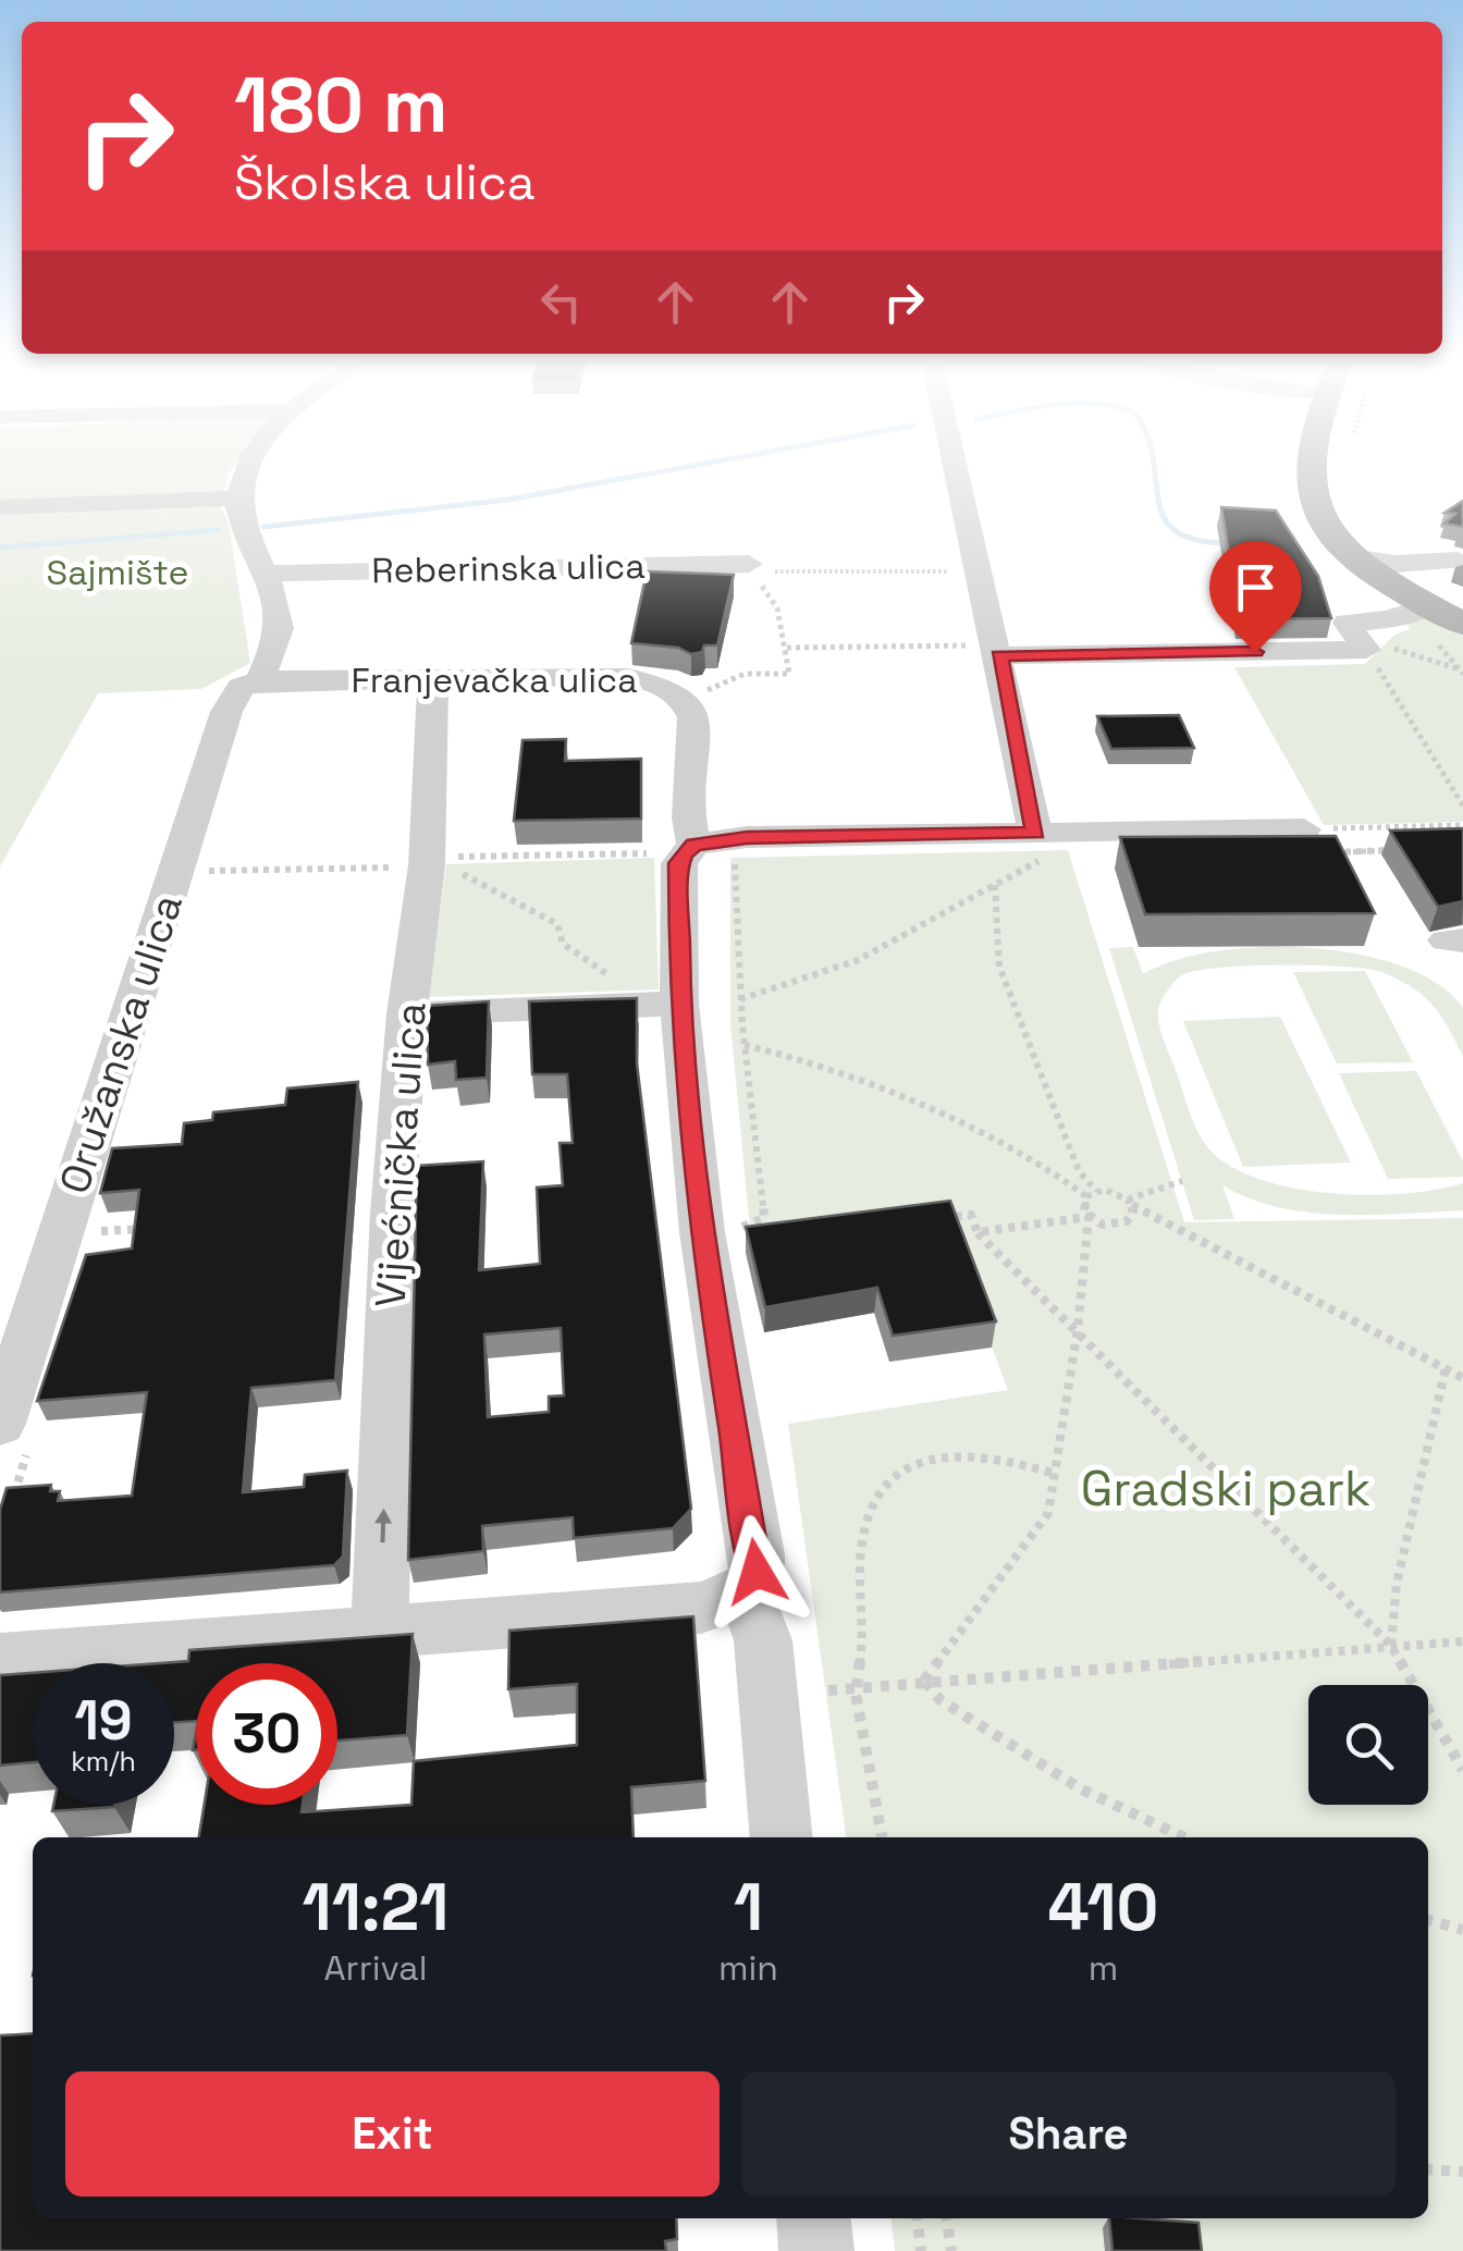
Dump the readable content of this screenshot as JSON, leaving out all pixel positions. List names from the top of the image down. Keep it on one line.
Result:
{"streets":{"street":["Reberinska ulica","Franjevačka ulica","Oružanska ulica","Vijećnička ulica"]},"crossings":[["Franjevačka ulica","Oružanska ulica"],["Franjevačka ulica","Vijećnička ulica"]],"parks":["Sajmište","Gradski park"],"page":{"turn":["180 m","Školska ulica"],"speed":"19 km/h","limit":"30","eta":["11:21","Arrival","1","min","410","m"],"buttons":["Exit","Share"]}}
